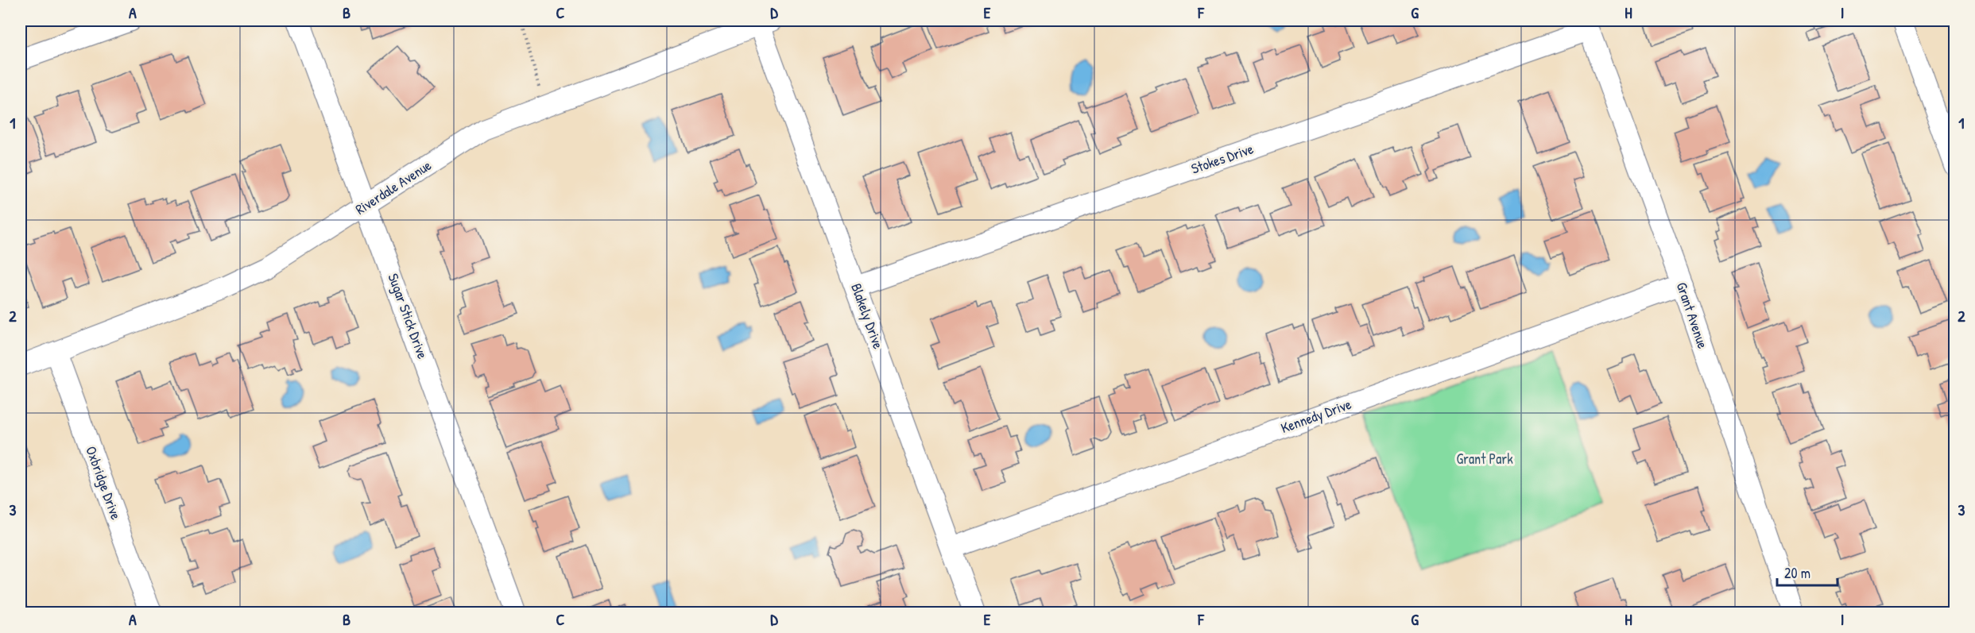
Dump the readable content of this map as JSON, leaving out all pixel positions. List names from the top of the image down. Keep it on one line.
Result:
{"streets":{"street":["Stokes Drive","Riverdale Avenue","Grant Avenue","Sugar Stick Drive","Blakely Drive","Kennedy Drive","Oxbridge Drive"]},"crossings":[["Stokes Drive","Grant Avenue"],["Stokes Drive","Blakely Drive"],["Riverdale Avenue","Sugar Stick Drive"],["Riverdale Avenue","Blakely Drive"],["Riverdale Avenue","Oxbridge Drive"],["Grant Avenue","Kennedy Drive"],["Blakely Drive","Kennedy Drive"]],"parks":["Grant Park"],"scale_bar":"20 m","grid":{"columns":["A","B","C","D","E","F","G","H","I"],"rows":["1","2","3"]}}
